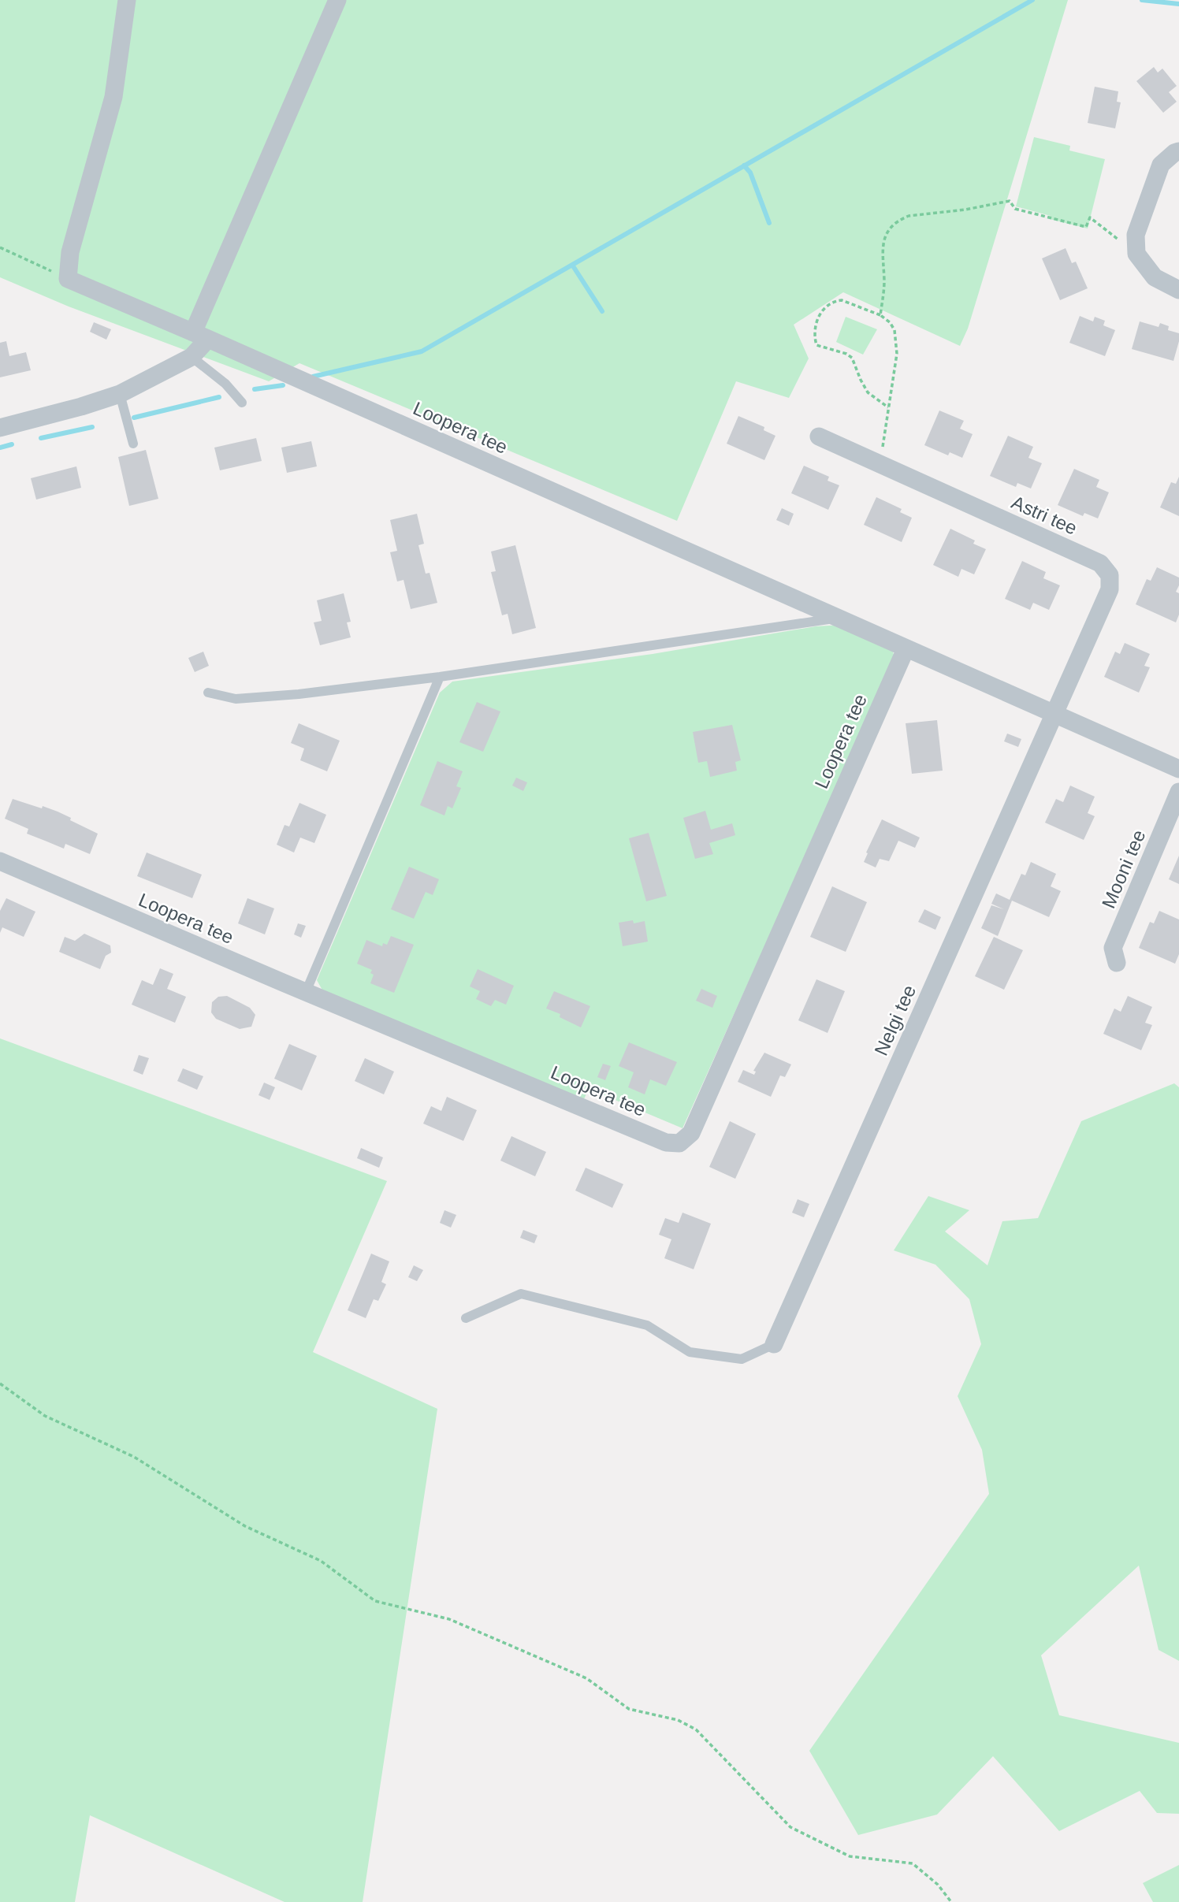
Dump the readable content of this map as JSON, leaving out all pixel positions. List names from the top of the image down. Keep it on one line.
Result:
{"streets":{"street":["Loopera tee","Astri tee","Mooni tee","Nelgi tee"]},"crossings":[["Loopera tee","Astri tee"],["Loopera tee","Nelgi tee"],["Astri tee","Nelgi tee"]]}
